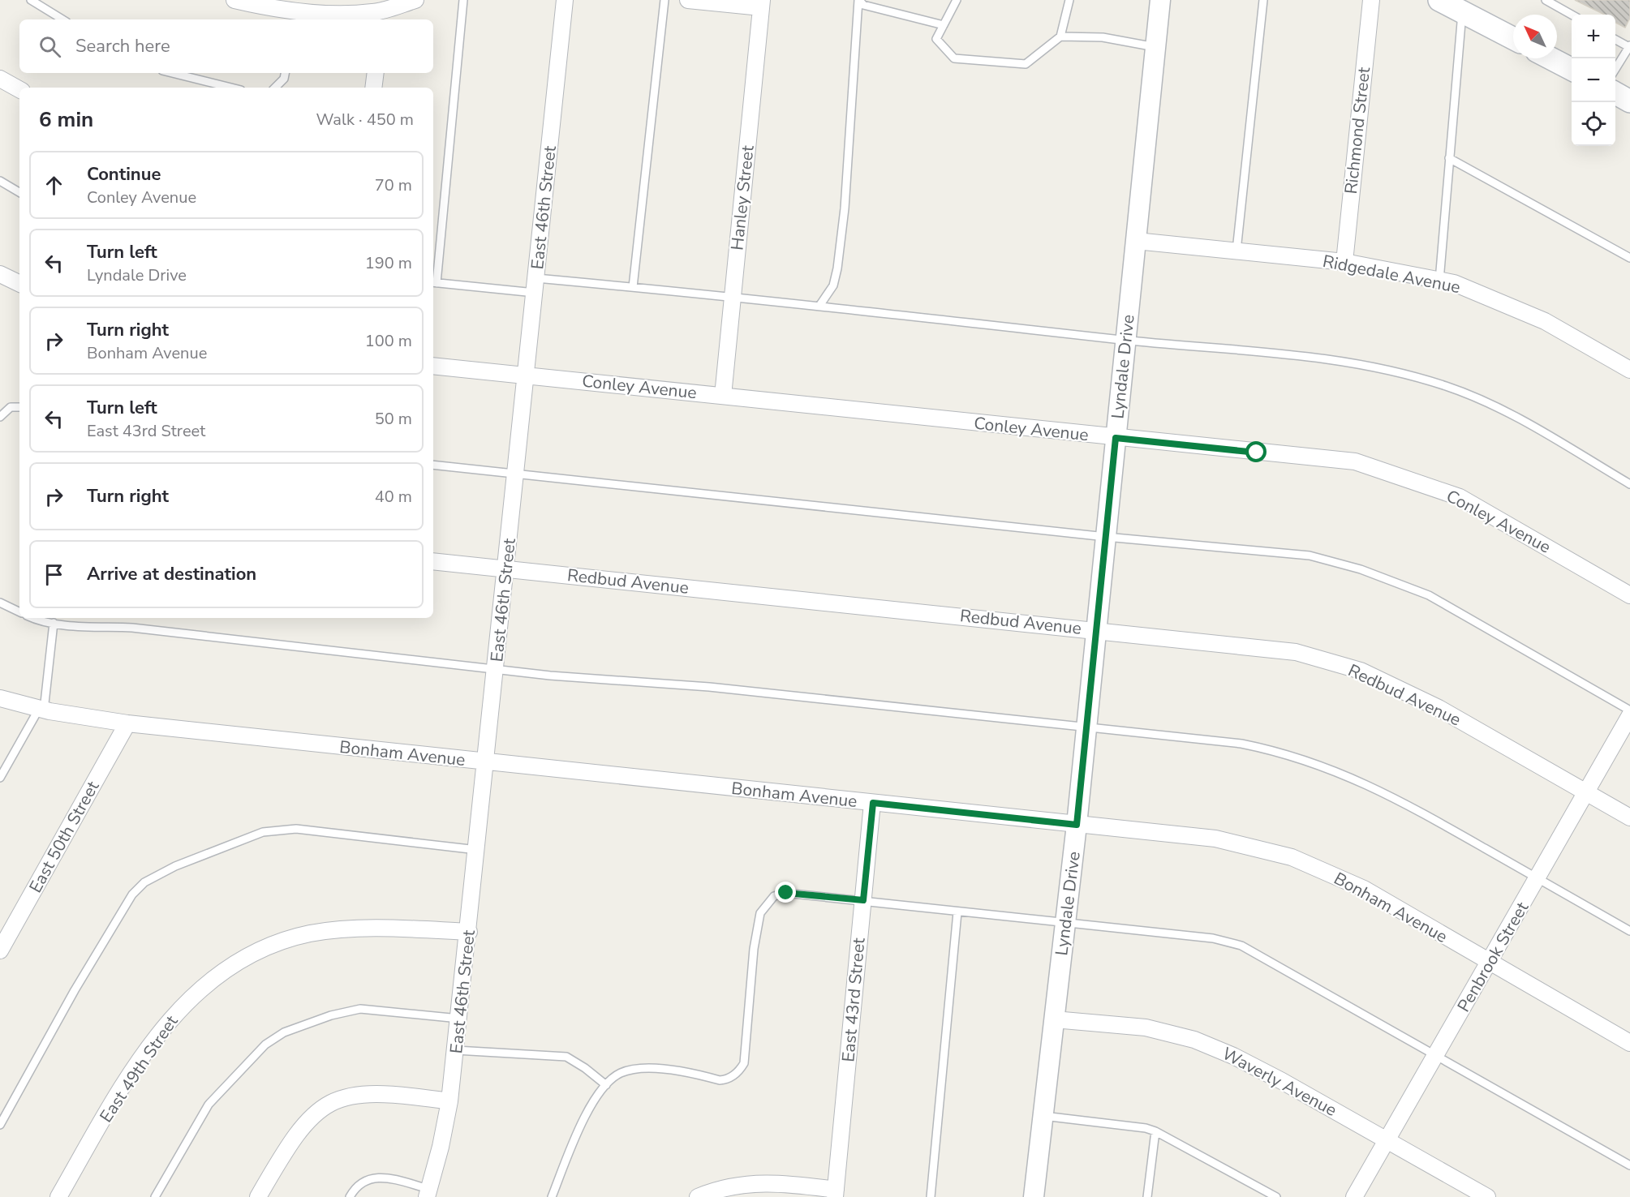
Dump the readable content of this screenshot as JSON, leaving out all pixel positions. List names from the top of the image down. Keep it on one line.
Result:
{"streets":{"street":["Richmond Street","Hanley Street","East 46th Street","Ridgedale Avenue","Lyndale Drive","Conley Avenue","Redbud Avenue","Bonham Avenue","East 50th Street","Penbrook Street","East 43rd Street","East 49th Street","Waverly Avenue"]},"crossings":[["Richmond Street","Ridgedale Avenue"],["Hanley Street","Conley Avenue"],["East 46th Street","Conley Avenue"],["East 46th Street","Redbud Avenue"],["East 46th Street","Bonham Avenue"],["East 46th Street","East 49th Street"],["Ridgedale Avenue","Lyndale Drive"],["Lyndale Drive","Conley Avenue"],["Lyndale Drive","Redbud Avenue"],["Lyndale Drive","Bonham Avenue"],["Lyndale Drive","Waverly Avenue"],["Redbud Avenue","Penbrook Street"],["Bonham Avenue","East 50th Street"],["Bonham Avenue","Penbrook Street"],["Bonham Avenue","East 43rd Street"],["Penbrook Street","Waverly Avenue"]],"north":"top left","page":{"map_buttons":["+","−"],"search":"Search here","heading":["6 min","Walk · 450 m"],"list":[["Continue","Conley Avenue","70 m"],["Turn left","Lyndale Drive","190 m"],["Turn right","Bonham Avenue","100 m"],["Turn left","East 43rd Street","50 m"],["Turn right","40 m"],"Arrive at destination"]}}
